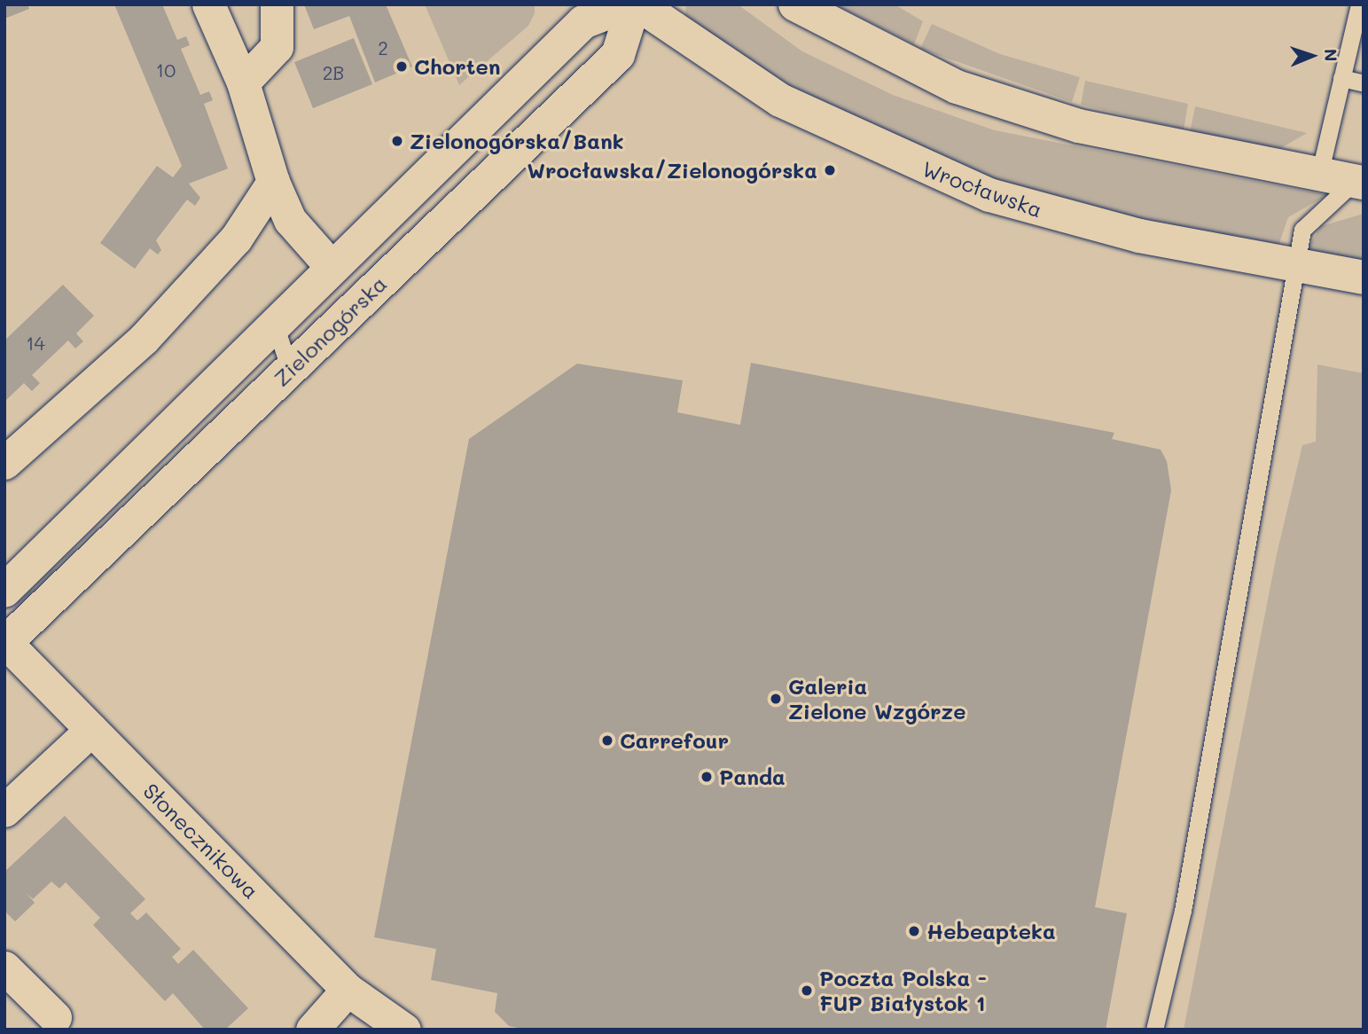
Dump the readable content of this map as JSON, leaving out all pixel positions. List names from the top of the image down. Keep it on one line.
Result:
{"streets":{"street":["Wrocławska","Zielonogórska","Słonecznikowa"]},"crossings":[["Wrocławska","Zielonogórska"],["Zielonogórska","Słonecznikowa"]],"places":["Chorten","Zielonogórska/Bank","Wrocławska/Zielonogórska","Galeria Zielone Wzgórze","Carrefour","Panda","Hebeapteka","Poczta Polska - FUP Białystok 1"],"house_numbers":["2","10","2B","14"],"north":"right"}
